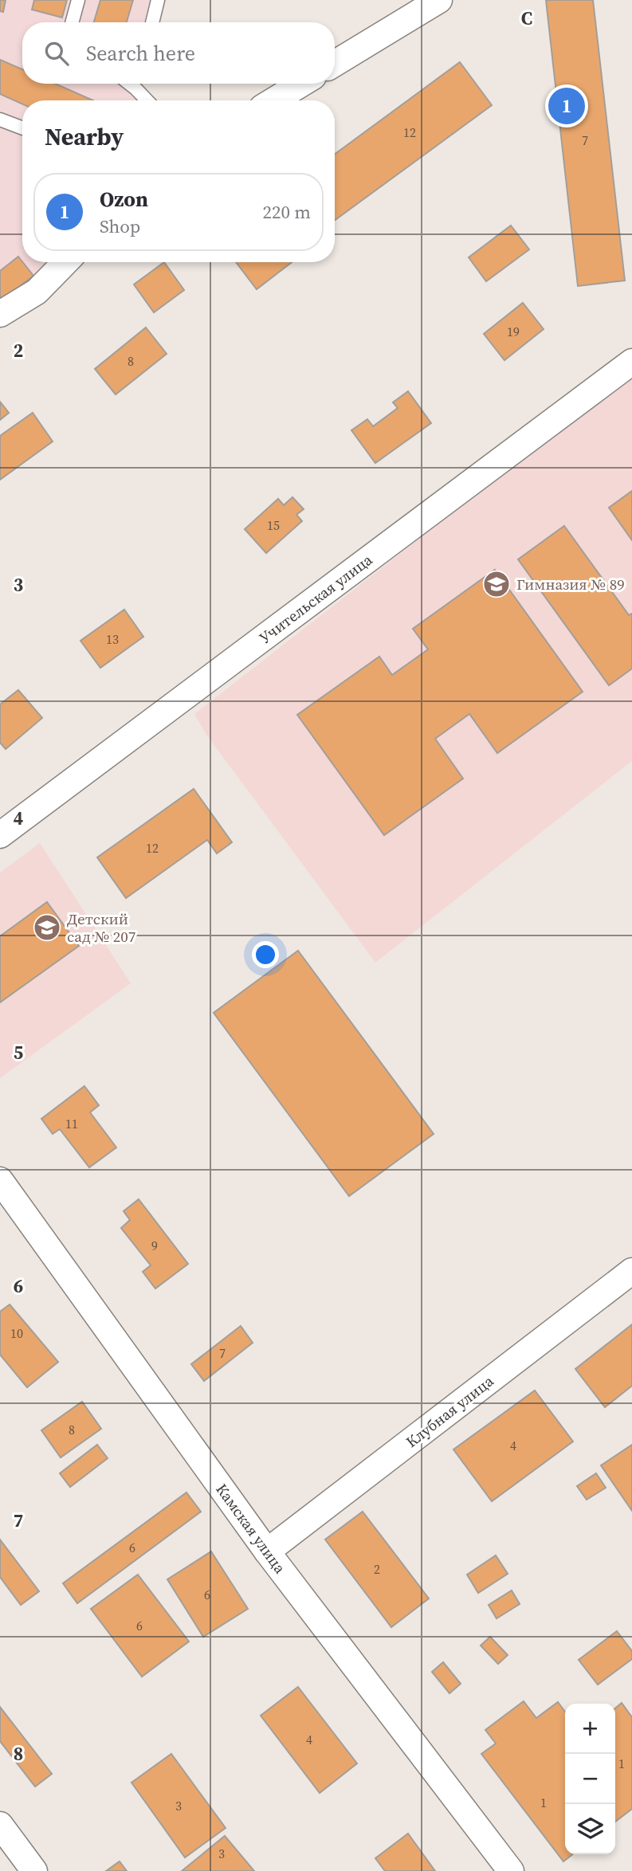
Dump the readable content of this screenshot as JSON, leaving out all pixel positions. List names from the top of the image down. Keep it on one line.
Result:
{"streets":{"street":["Учительская улица","Клубная улица","Камская улица"]},"crossings":[["Клубная улица","Камская улица"]],"places":{"school or university":["Гимназия № 89","Детский сад № 207"]},"house_numbers":["12","7","19","8","15","13","12","11","9","10","7","8","4","6","2","6","6","4","1","1","3","3"],"page":{"search":"Search here","pins":"1","heading":"Nearby","list":[{"mark":"1","name":"Ozon","note":"Shop","value":"220 m"}],"map_buttons":["+","−"]},"grid":{"columns":["C"],"rows":["2","3","4","5","6","7","8"]}}
